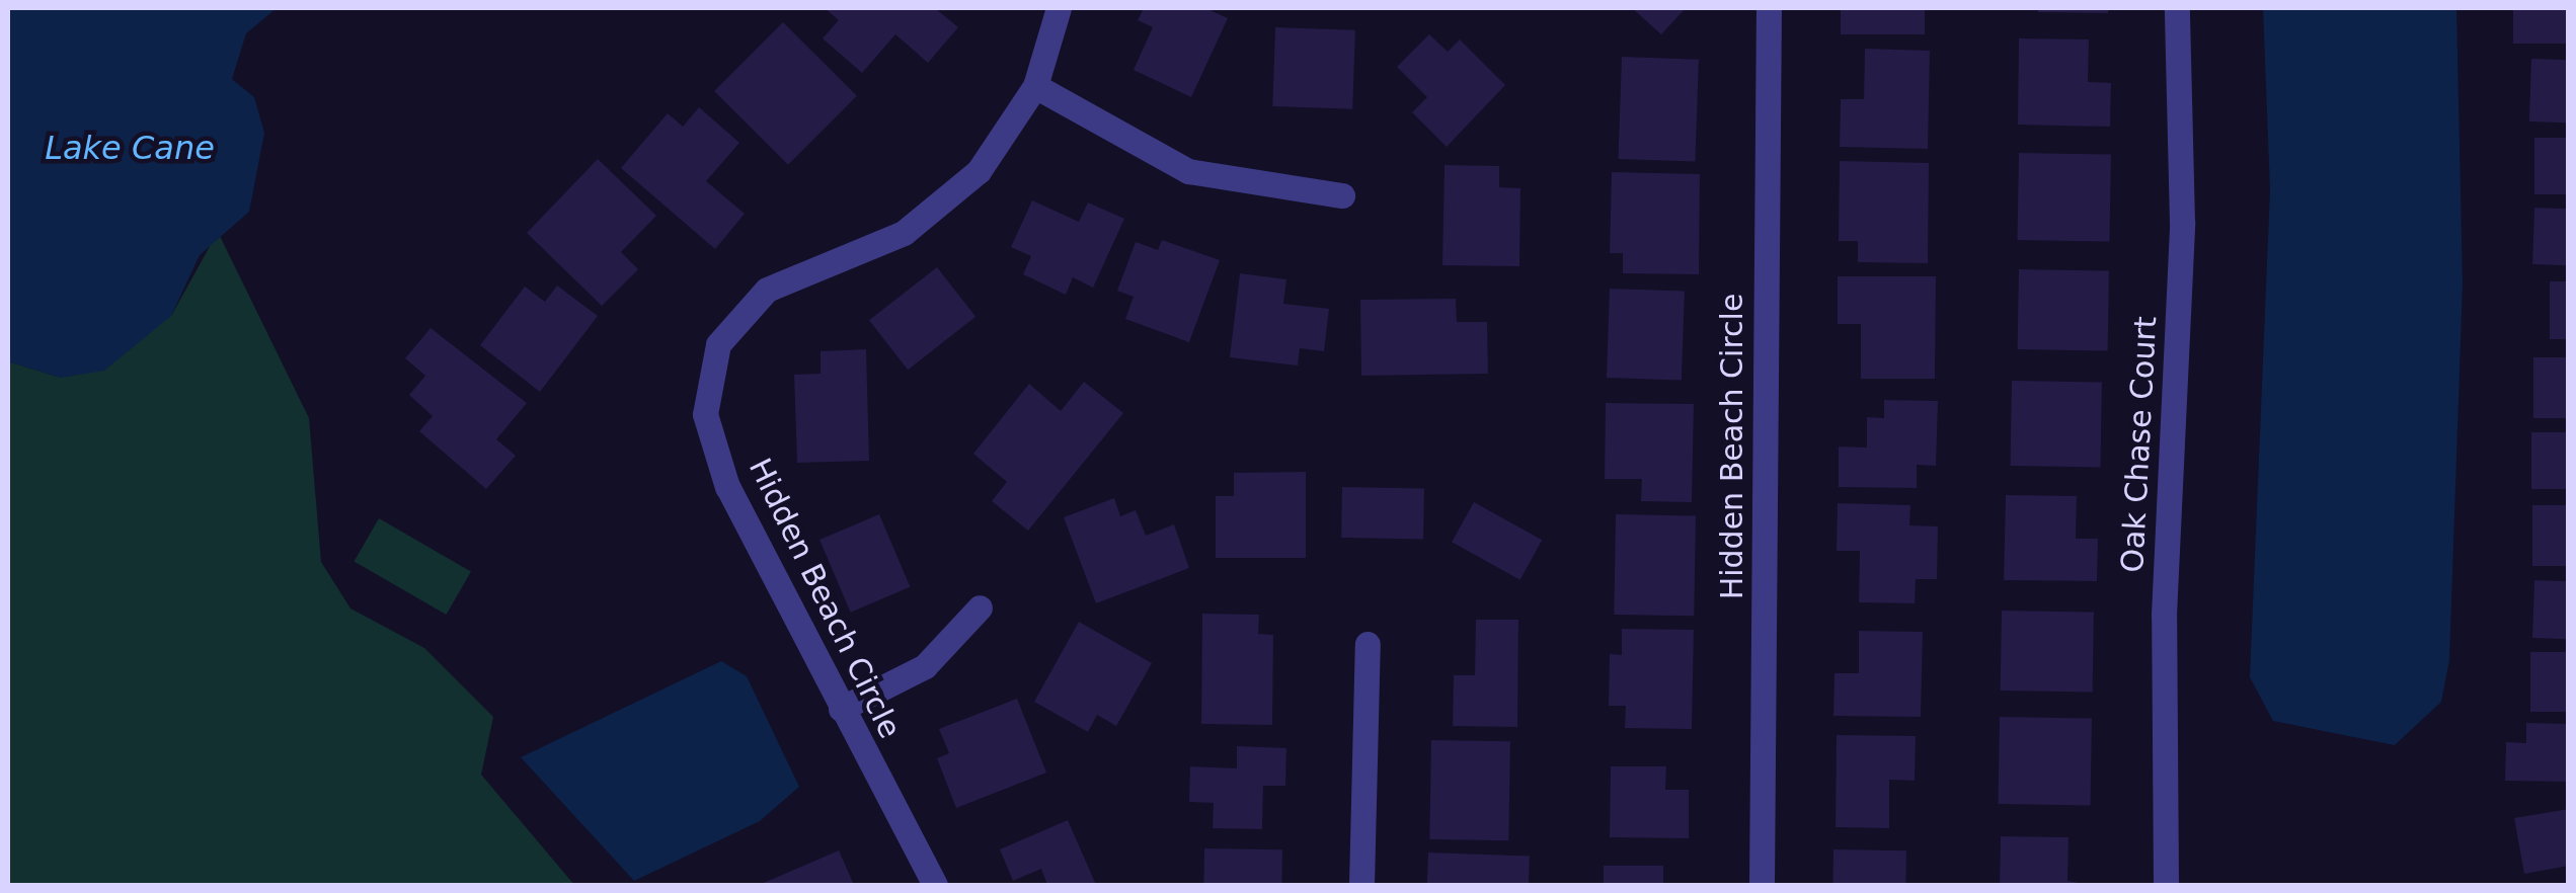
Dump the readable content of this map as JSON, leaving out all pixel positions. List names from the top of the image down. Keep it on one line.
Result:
{"streets":{"street":["Oak Chase Court","Hidden Beach Circle"]},"water":["Lake Cane"]}
